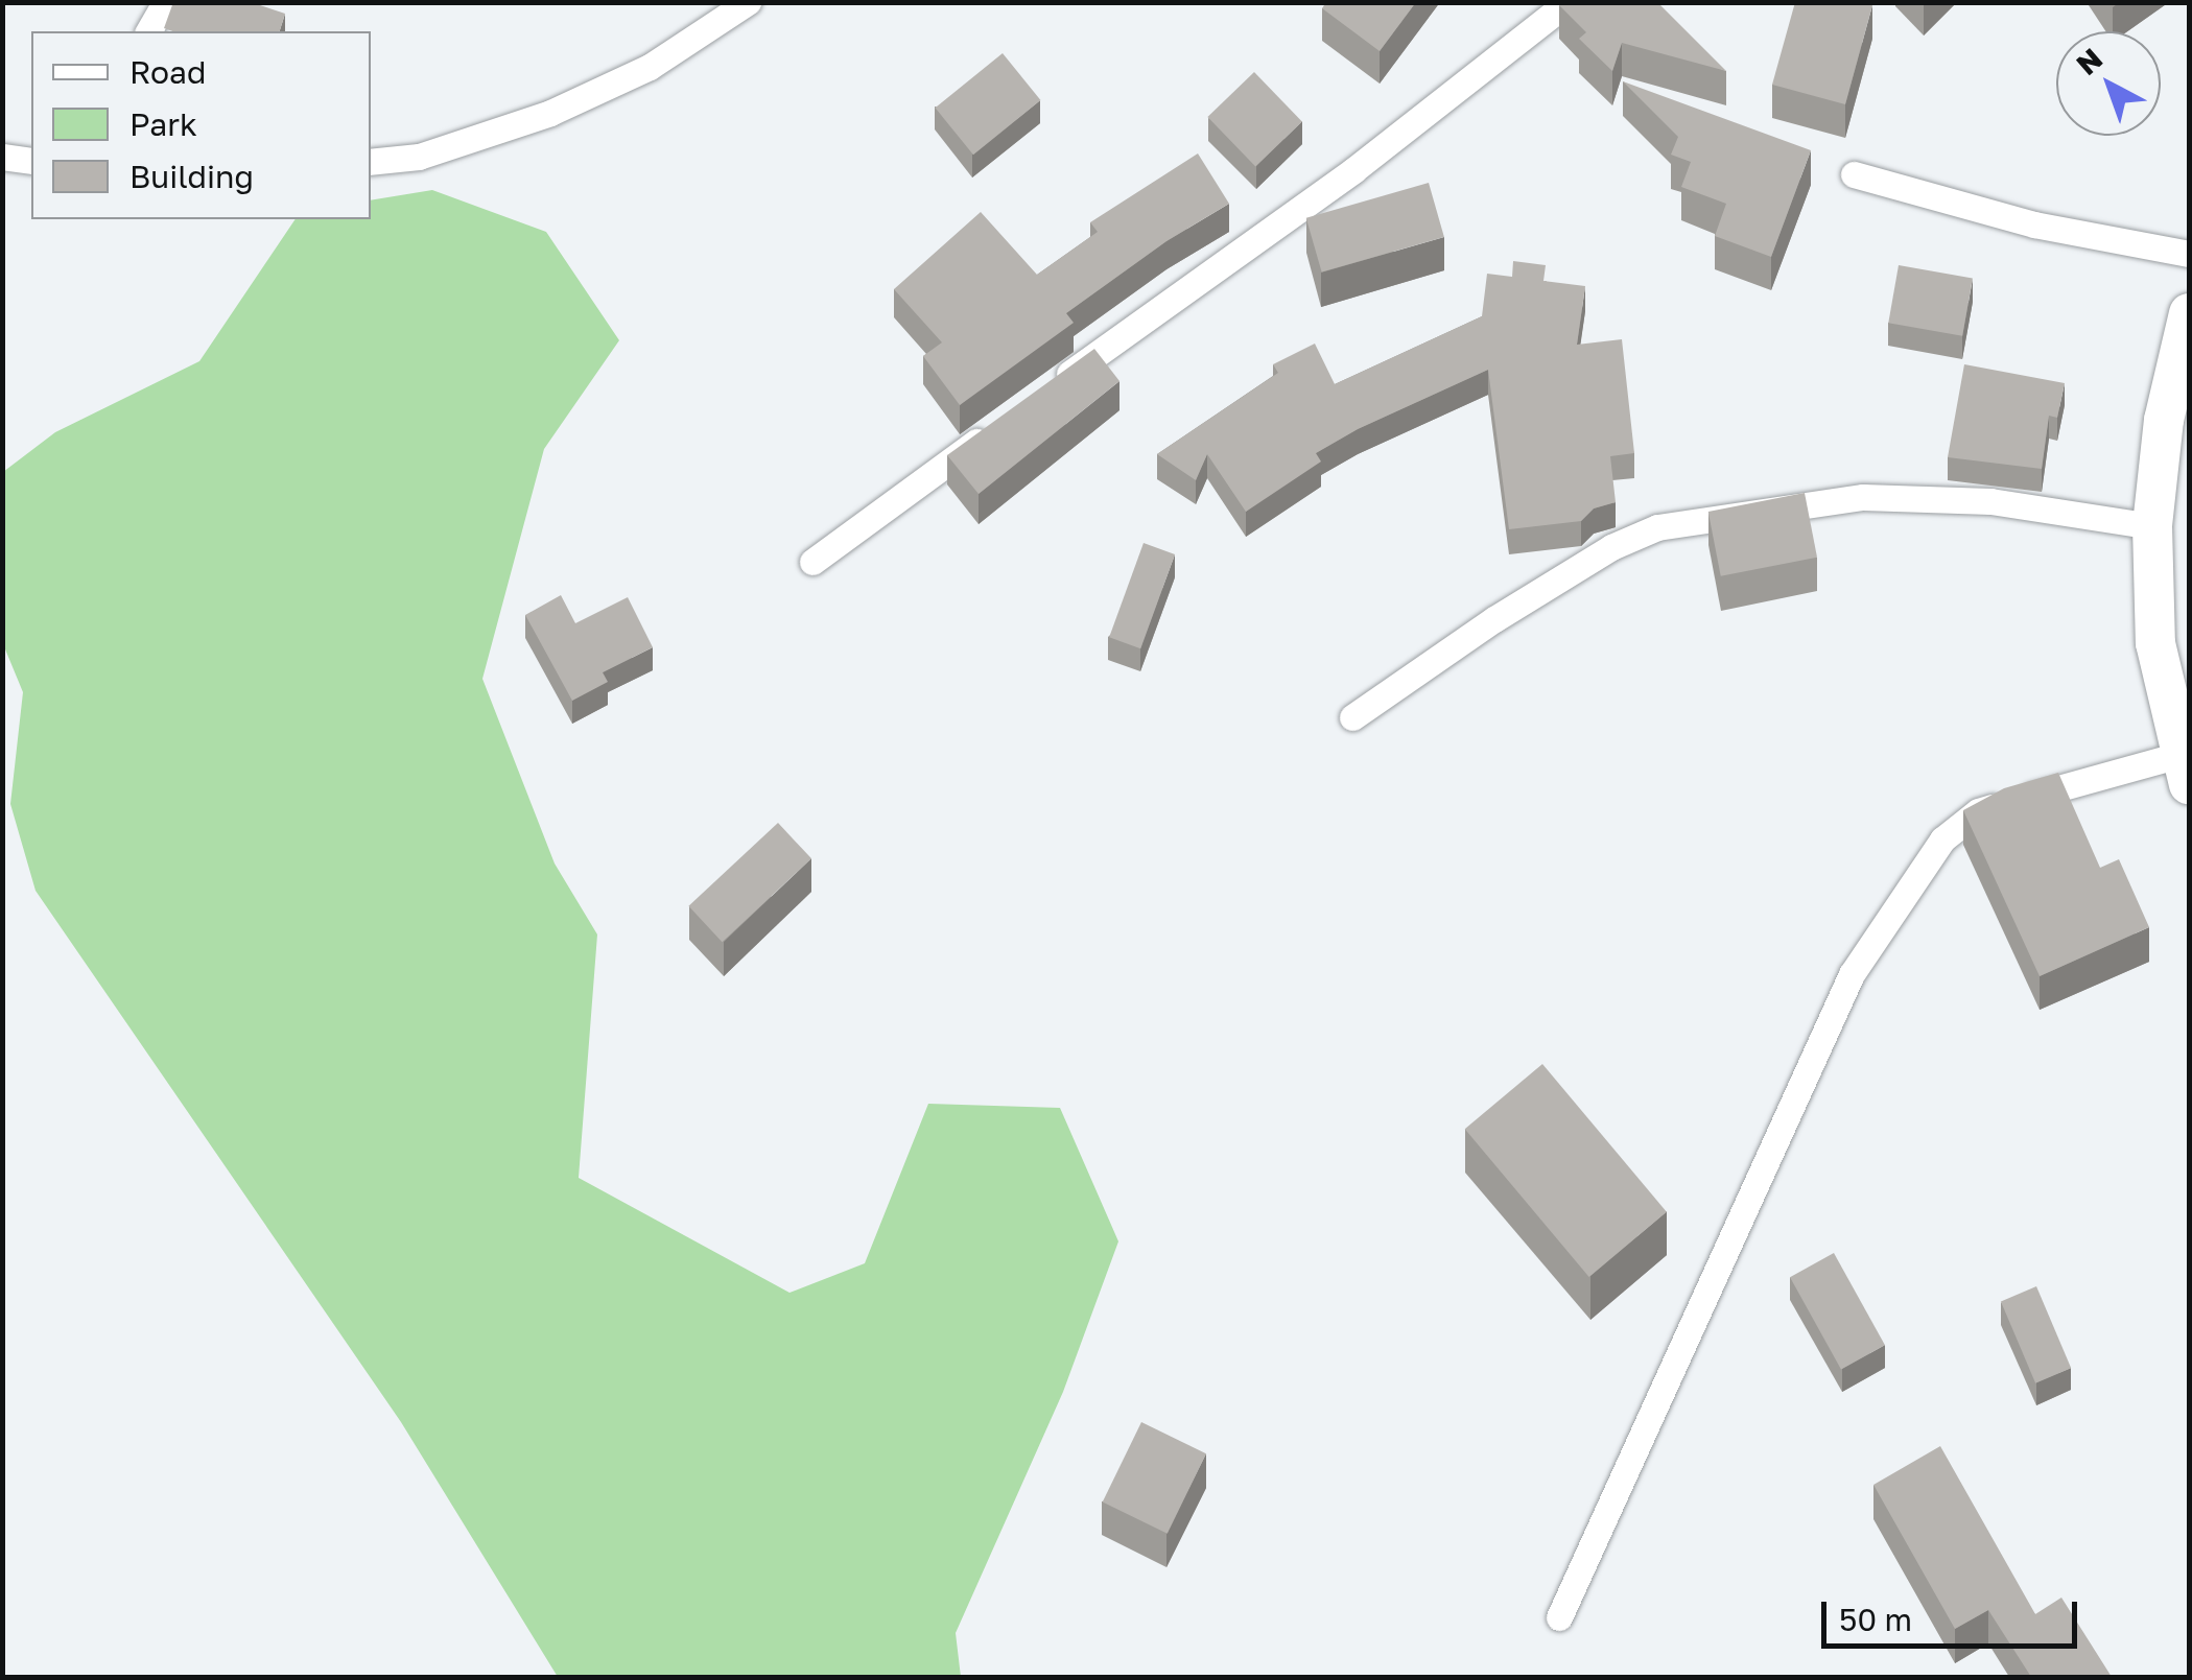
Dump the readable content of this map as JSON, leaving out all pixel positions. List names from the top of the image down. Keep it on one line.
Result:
{"legend":["Road","Park","Building"],"scale_bar":"50 m","north":"top left"}
